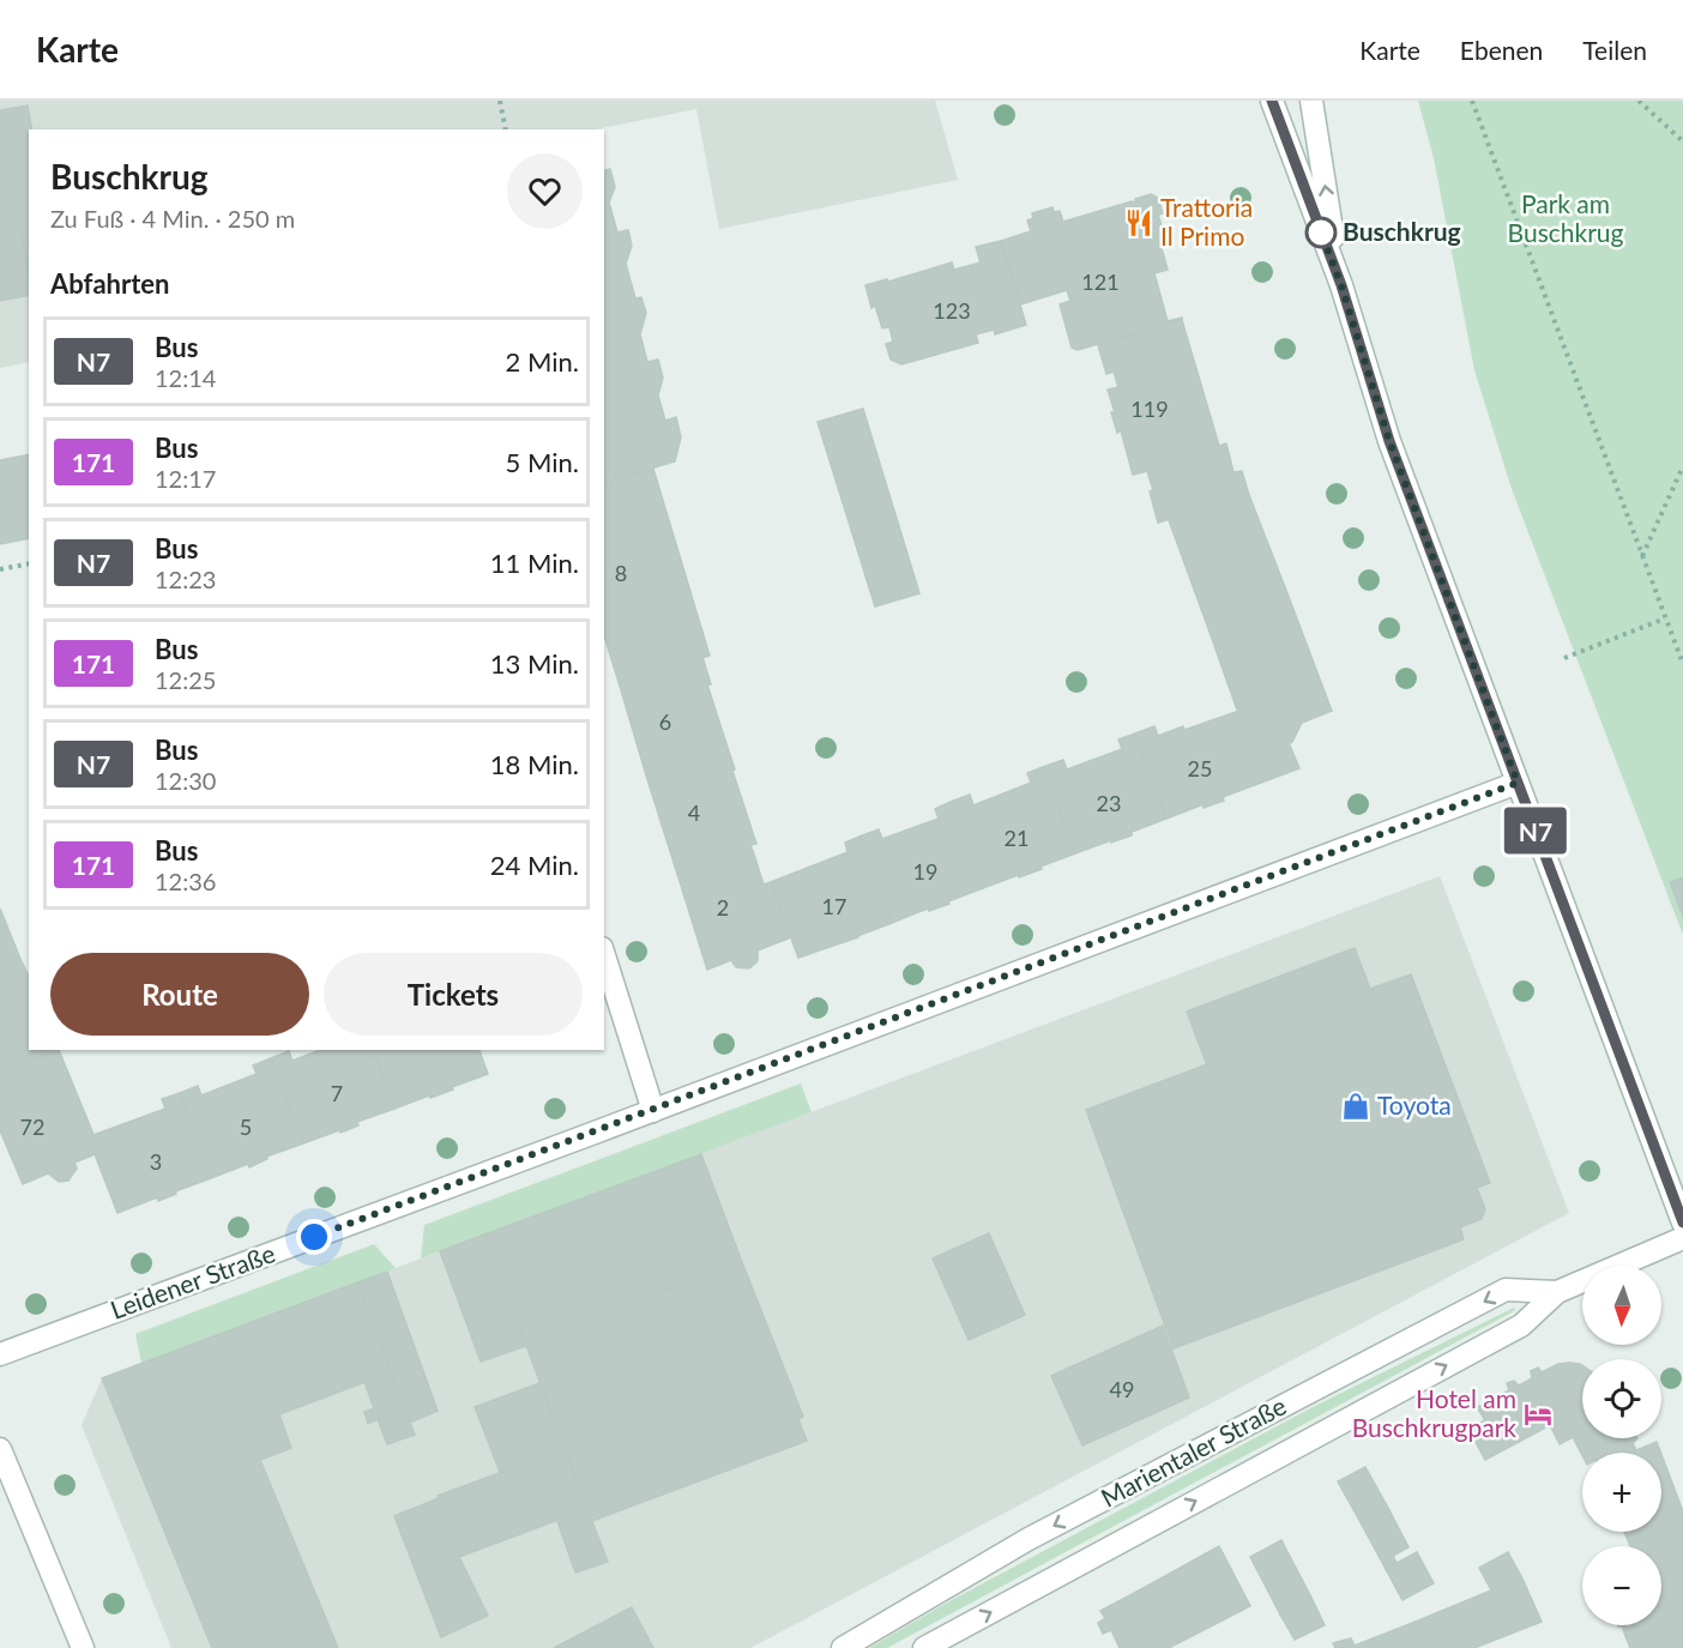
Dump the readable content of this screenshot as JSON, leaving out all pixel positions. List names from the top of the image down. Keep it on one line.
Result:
{"streets":{"street":["Leidener Straße","Marientaler Straße"]},"parks":["Park am Buschkrug"],"places":{"restaurant":["Trattoria Il Primo"],"other":["Buschkrug"],"shop":["Toyota"],"hotel":["Hotel am Buschkrugpark"]},"lines":["bus line N7"],"house_numbers":["121","123","119","8","6","25","23","4","21","19","17","2","7","72","5","3","49"],"north":"bottom","page":{"header":"Karte","nav":["Karte","Ebenen","Teilen"],"on_map":"N7","heading":[["Buschkrug","Zu Fuß · 4 Min. · 250 m"],"Abfahrten"],"list":[{"mark":"N7","name":"Bus","note":"12:14","value":"2 Min."},{"mark":"171","name":"Bus","note":"12:17","value":"5 Min."},{"mark":"N7","name":"Bus","note":"12:23","value":"11 Min."},{"mark":"171","name":"Bus","note":"12:25","value":"13 Min."},{"mark":"N7","name":"Bus","note":"12:30","value":"18 Min."},{"mark":"171","name":"Bus","note":"12:36","value":"24 Min."}],"buttons":["Route","Tickets"],"map_buttons":["+","−"]}}
